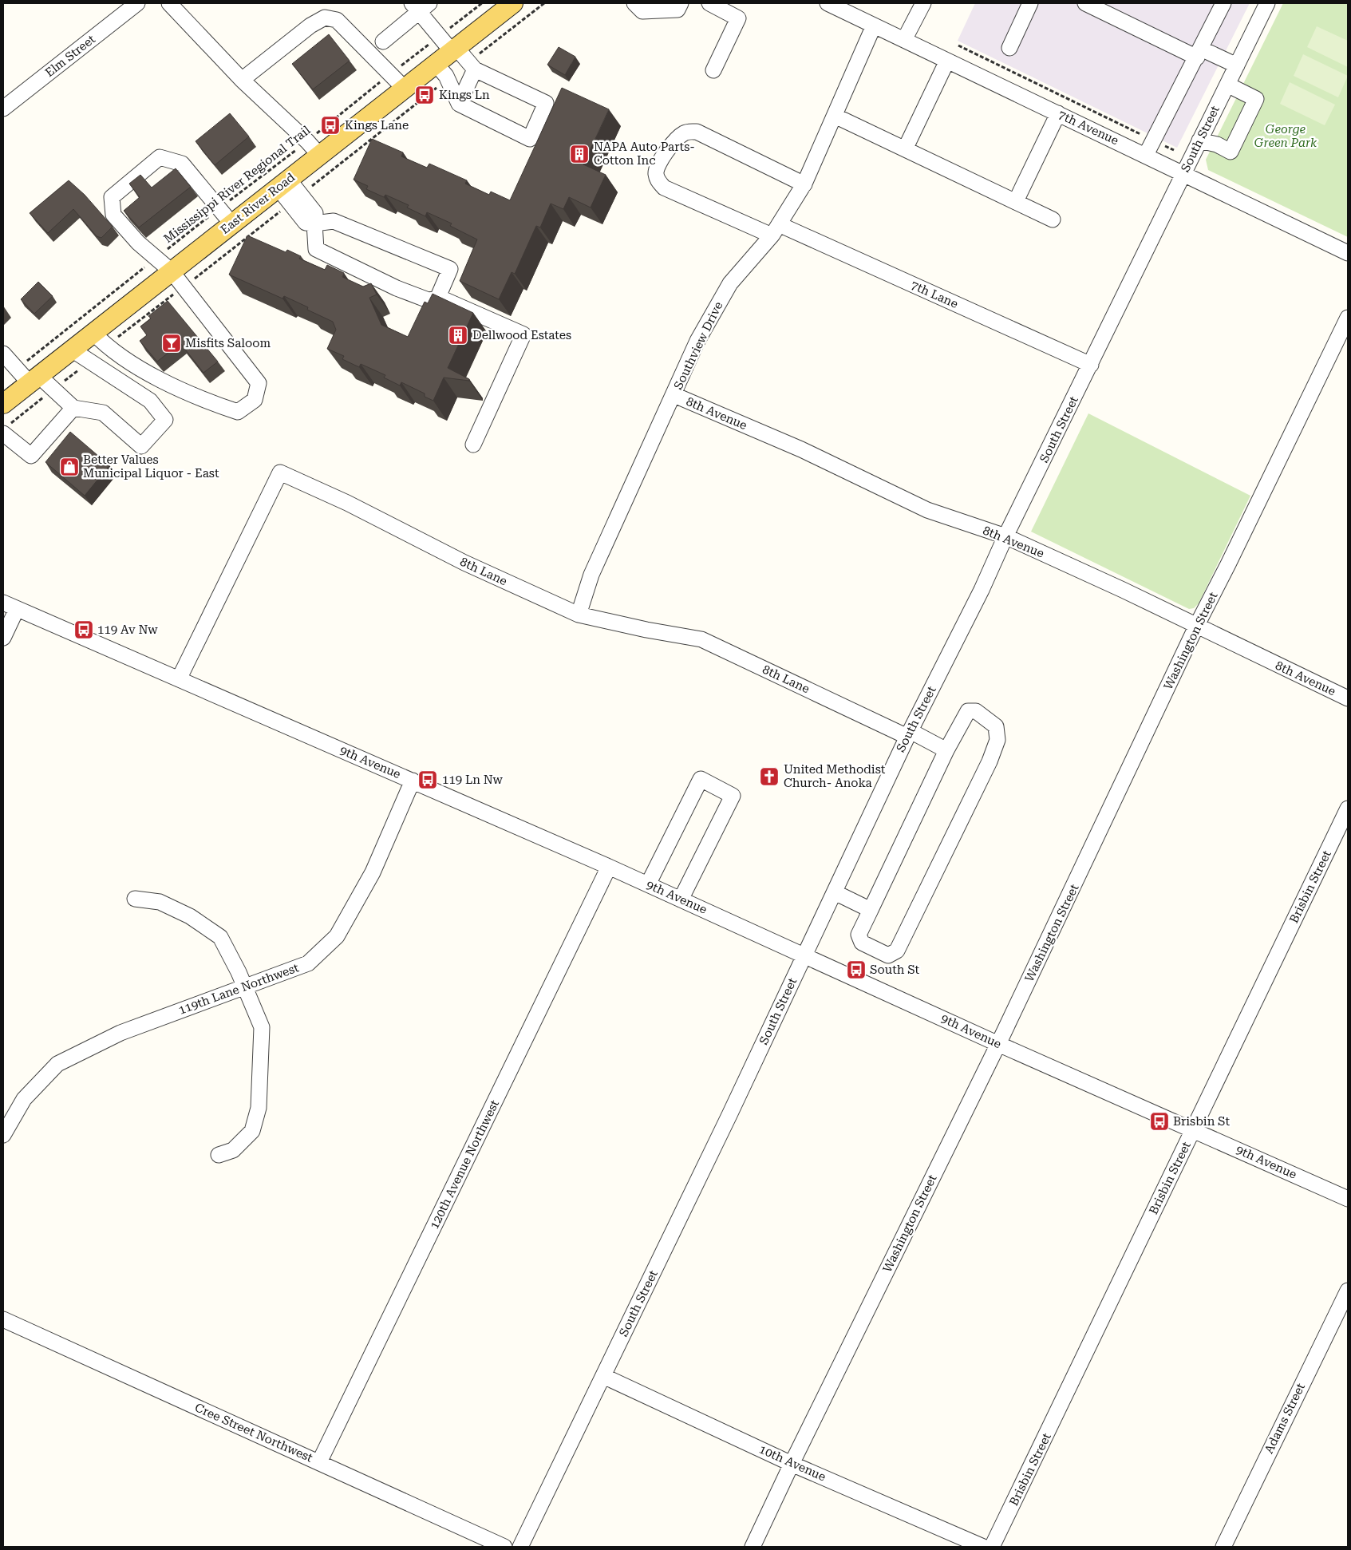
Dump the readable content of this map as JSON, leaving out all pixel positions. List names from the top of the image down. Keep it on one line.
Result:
{"streets":{"main road":["East River Road"],"street":["Elm Street","7th Avenue","South Street","7th Lane","Southview Drive","8th Avenue","8th Lane","Washington Street","9th Avenue","Brisbin Street","119th Lane Northwest","120th Avenue Northwest","Adams Street","Cree Street Northwest","10th Avenue"],"path":["Mississippi River Regional Trail"]},"crossings":[["7th Avenue","South Street"],["7th Avenue","Southview Drive"],["South Street","7th Lane"],["South Street","8th Avenue"],["South Street","8th Lane"],["South Street","9th Avenue"],["South Street","10th Avenue"],["Mississippi River Regional Trail","East River Road"],["7th Lane","Southview Drive"],["Southview Drive","8th Avenue"],["Southview Drive","8th Lane"],["8th Avenue","Washington Street"],["8th Lane","9th Avenue"],["Washington Street","9th Avenue"],["Washington Street","10th Avenue"],["9th Avenue","Brisbin Street"],["9th Avenue","119th Lane Northwest"],["9th Avenue","120th Avenue Northwest"],["120th Avenue Northwest","Cree Street Northwest"]],"parks":["George Green Park"],"places":{"bus stop":["Kings Ln","Kings Lane","119 Av Nw","119 Ln Nw","South St","Brisbin St"],"building":["NAPA Auto Parts- Cotton Inc","Dellwood Estates"],"bar":["Misfits Saloom"],"shop":["Better Values Municipal Liquor - East"],"church":["United Methodist Church- Anoka"]}}
